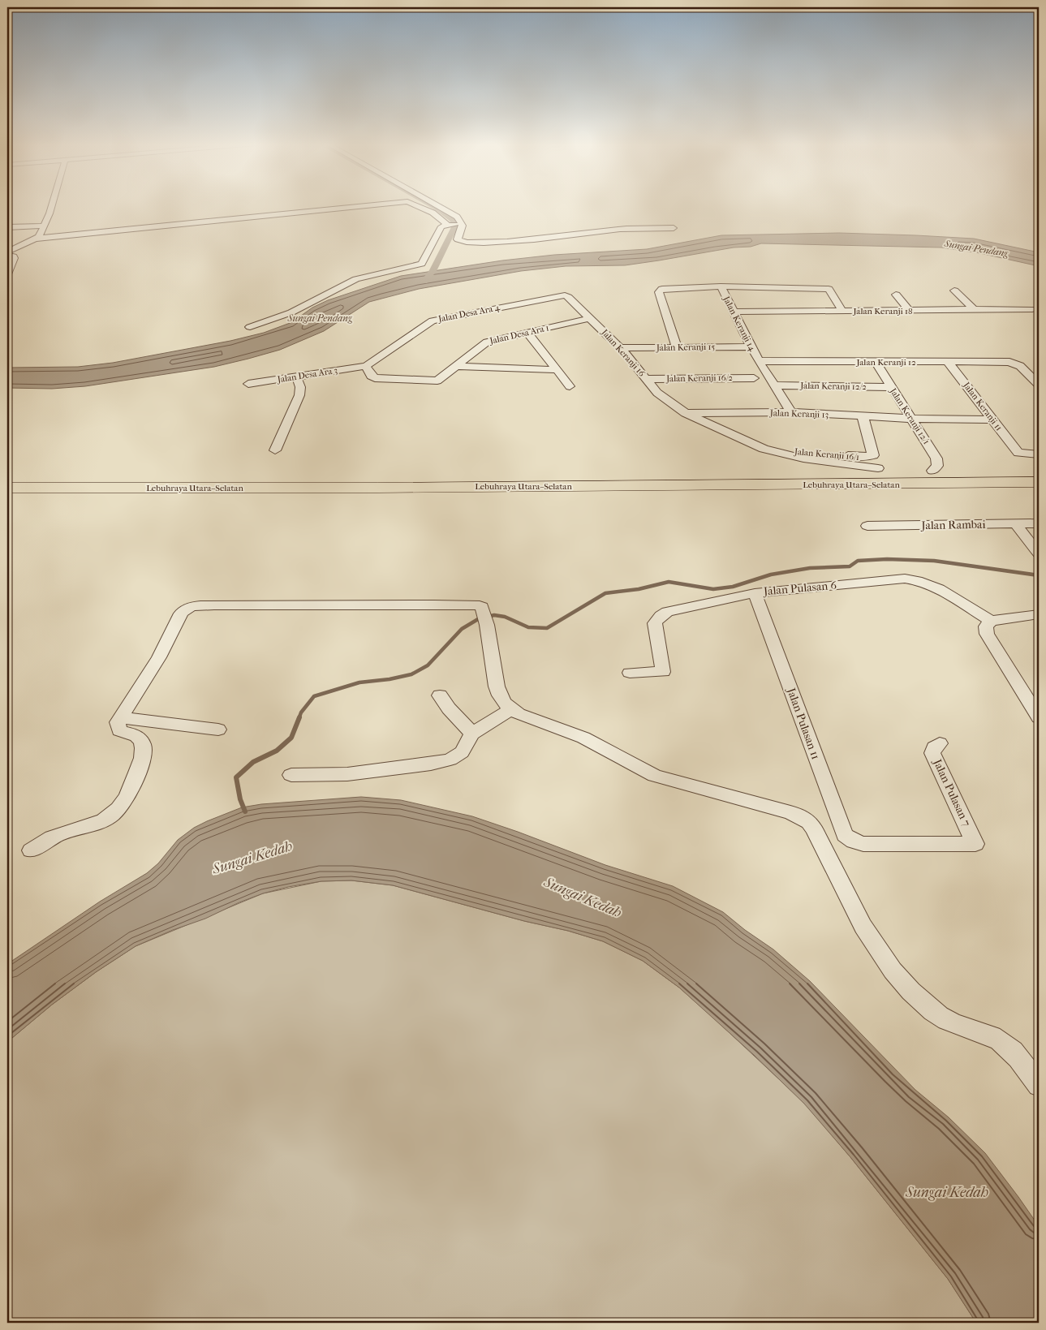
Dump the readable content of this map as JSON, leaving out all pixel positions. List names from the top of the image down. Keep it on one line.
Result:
{"streets":{"highway":["Lebuhraya Utara–Selatan"],"street":["Jalan Keranji 18","Jalan Desa Ara 4","Jalan Keranji 14","Jalan Desa Ara 1","Jalan Keranji 15","Jalan Keranji 16","Jalan Keranji 12","Jalan Desa Ara 3","Jalan Keranji 16/2","Jalan Keranji 12/2","Jalan Keranji 11","Jalan Keranji 13","Jalan Keranji 12/1","Jalan Keranji 16/1","Jalan Rambai","Jalan Pulasan 6","Jalan Pulasan 11","Jalan Pulasan 7"]},"crossings":[["Jalan Keranji 18","Jalan Keranji 14"],["Jalan Desa Ara 4","Jalan Desa Ara 1"],["Jalan Desa Ara 4","Jalan Keranji 16"],["Jalan Desa Ara 4","Jalan Desa Ara 3"],["Jalan Keranji 14","Jalan Keranji 15"],["Jalan Keranji 14","Jalan Keranji 12"],["Jalan Keranji 14","Jalan Keranji 12/2"],["Jalan Keranji 14","Jalan Keranji 13"],["Jalan Desa Ara 1","Jalan Keranji 16"],["Jalan Desa Ara 1","Jalan Desa Ara 3"],["Jalan Keranji 15","Jalan Keranji 16"],["Jalan Keranji 16","Jalan Keranji 16/2"],["Jalan Keranji 16","Jalan Keranji 13"],["Jalan Keranji 16","Jalan Keranji 16/1"],["Jalan Keranji 12","Jalan Keranji 11"],["Jalan Keranji 12","Jalan Keranji 12/1"],["Jalan Keranji 12/2","Jalan Keranji 12/1"],["Jalan Keranji 11","Jalan Keranji 13"],["Jalan Keranji 13","Jalan Keranji 12/1"],["Jalan Keranji 13","Jalan Keranji 16/1"],["Jalan Pulasan 6","Jalan Pulasan 11"],["Jalan Pulasan 11","Jalan Pulasan 7"]],"water":["Sungai Pendang","Sungai Kedah"]}
